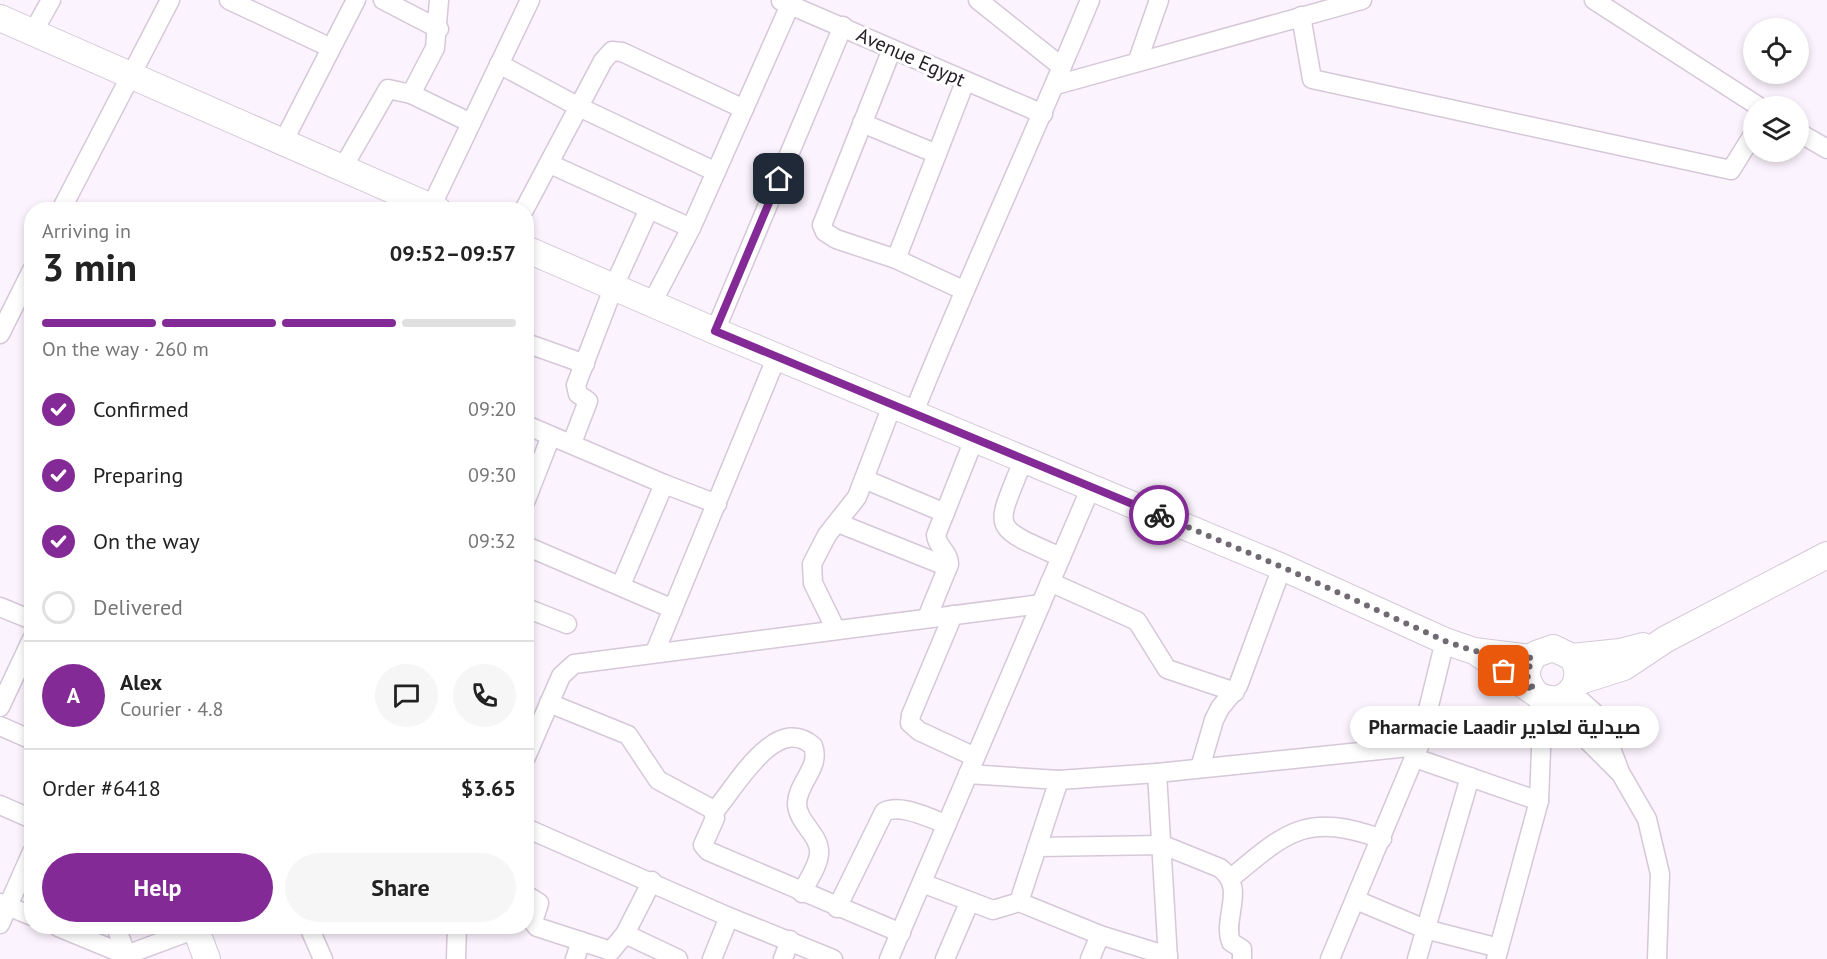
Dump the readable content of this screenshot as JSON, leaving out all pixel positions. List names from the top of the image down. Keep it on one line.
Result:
{"streets":{"street":["Avenue Egypt"]},"places":["Pharmacie Laadir صيدلية لعادير"],"page":{"heading":["3 min","Arriving in","09:52–09:57"],"panel":["Alex","Courier · 4.8","Order #6418","$3.65"],"bar":"On the way · 260 m","list":[["Confirmed","09:20"],["Preparing","09:30"],["On the way","09:32"],"Delivered"],"round":"A","bubble":"Pharmacie Laadir صيدلية لعادير","buttons":["Help","Share"]}}
